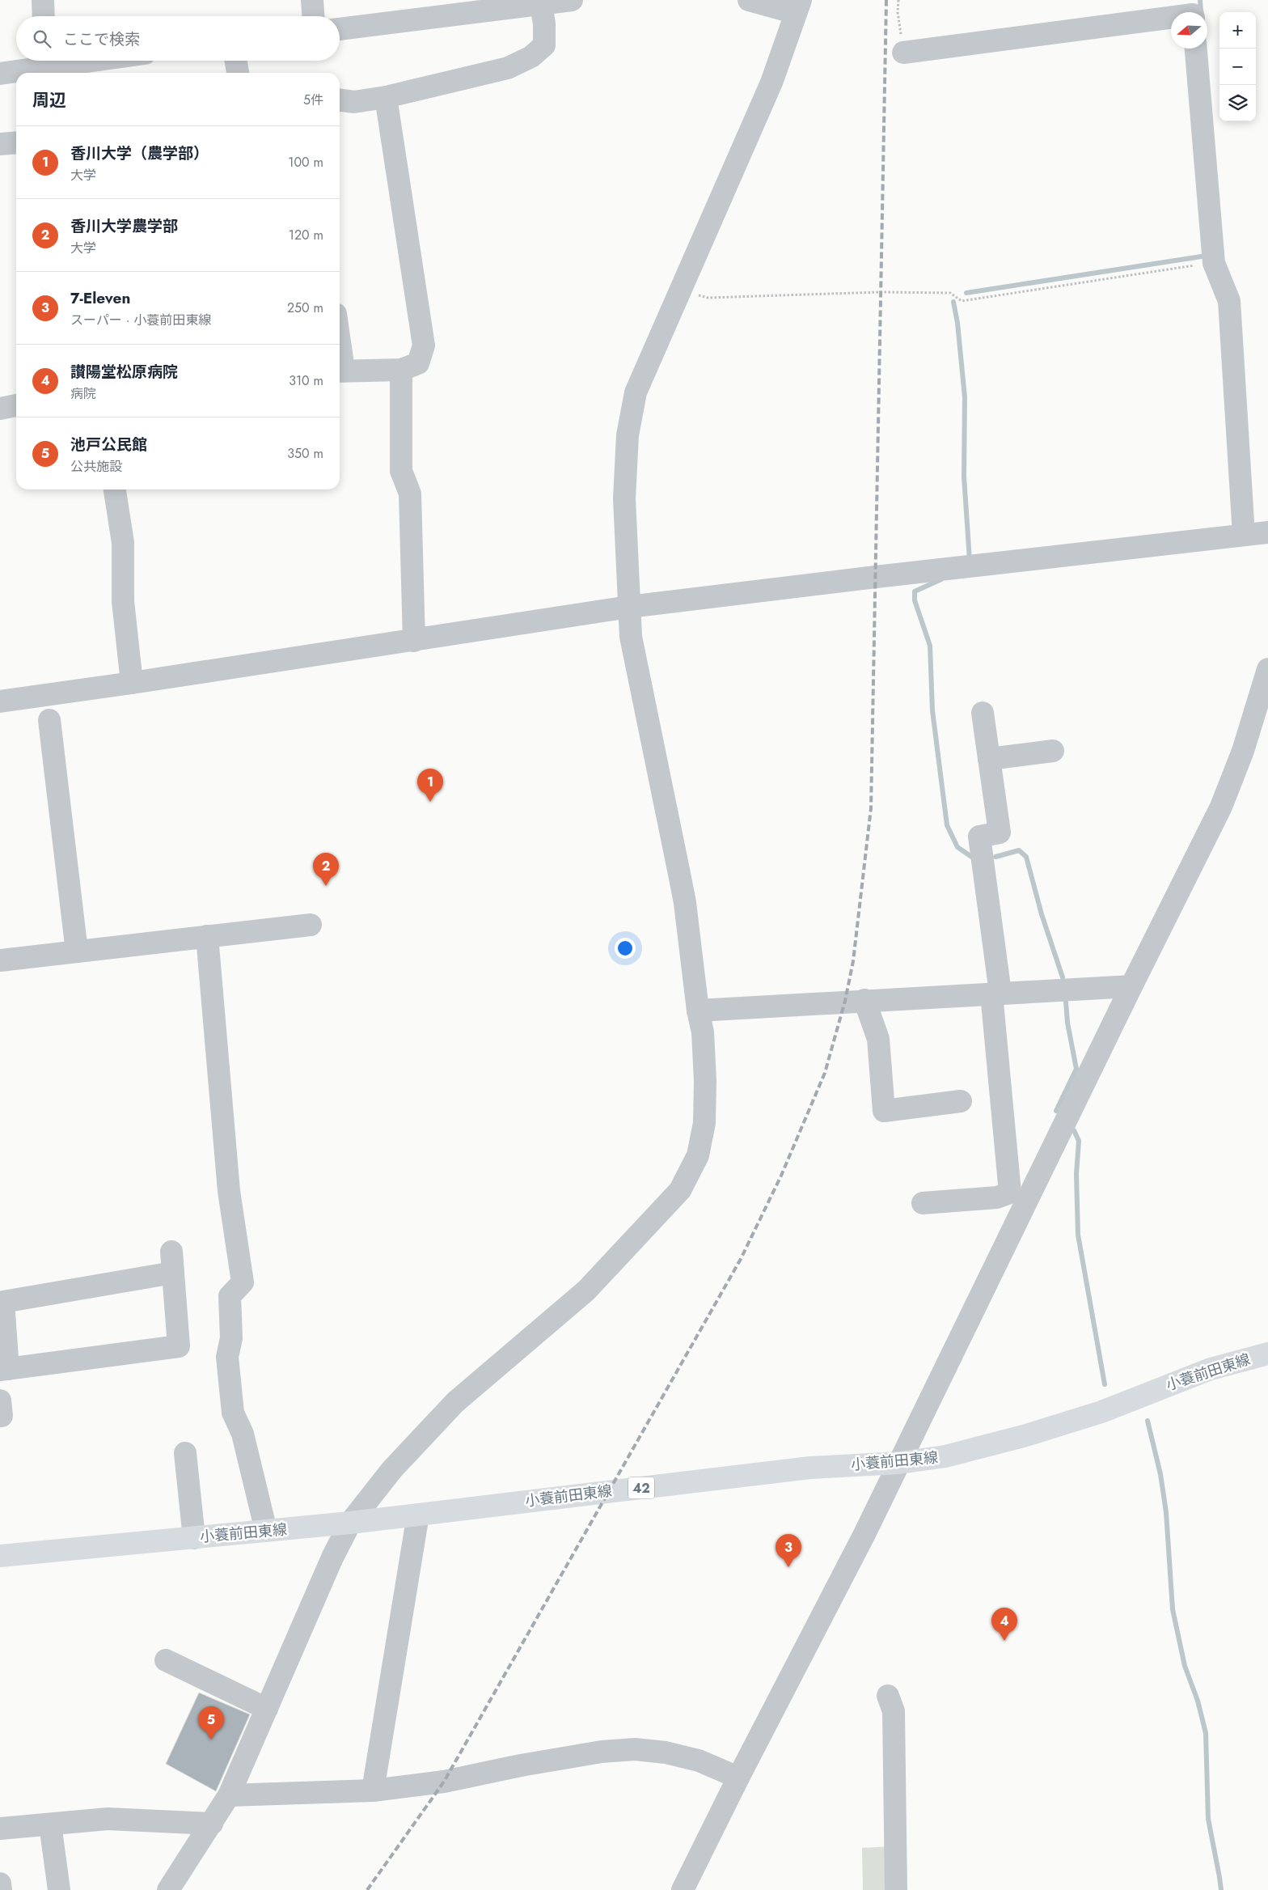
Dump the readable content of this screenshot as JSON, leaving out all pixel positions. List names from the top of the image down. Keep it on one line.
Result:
{"streets":{"main road":["小蓑前田東線","42"]},"north":"left","page":{"map_buttons":["+","−"],"search":"ここで検索","heading":["周辺","5件"],"list":[{"mark":"1","name":"香川大学（農学部）","note":"大学","value":"100 m"},{"mark":"2","name":"香川大学農学部","note":"大学","value":"120 m"},{"mark":"3","name":"7-Eleven","note":"スーパー · 小蓑前田東線","value":"250 m"},{"mark":"4","name":"讃陽堂松原病院","note":"病院","value":"310 m"},{"mark":"5","name":"池戸公民館","note":"公共施設","value":"350 m"}],"pins":["1","2","3","4","5"]}}
